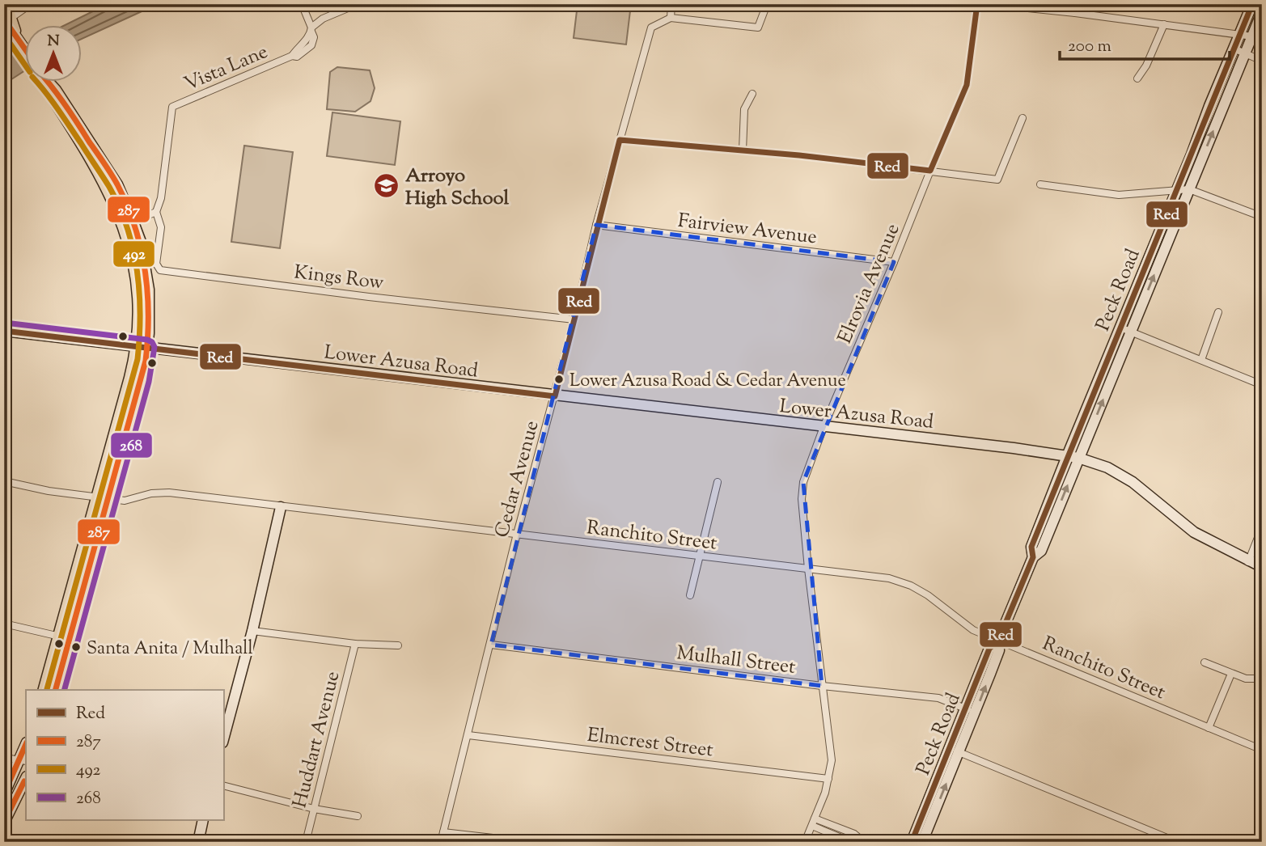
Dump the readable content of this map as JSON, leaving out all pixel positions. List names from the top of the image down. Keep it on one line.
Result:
{"streets":{"main road":["Peck Road","Lower Azusa Road"],"street":["Vista Lane","Fairview Avenue","Kings Row","Elrovia Avenue","Cedar Avenue","Ranchito Street","Mulhall Street","Huddart Avenue","Elmcrest Street"]},"crossings":[["Vista Lane","Kings Row"],["Fairview Avenue","Elrovia Avenue"],["Fairview Avenue","Cedar Avenue"],["Kings Row","Cedar Avenue"],["Elrovia Avenue","Lower Azusa Road"],["Elrovia Avenue","Ranchito Street"],["Elrovia Avenue","Mulhall Street"],["Elrovia Avenue","Elmcrest Street"],["Peck Road","Lower Azusa Road"],["Peck Road","Ranchito Street"],["Peck Road","Mulhall Street"],["Lower Azusa Road","Cedar Avenue"],["Cedar Avenue","Ranchito Street"],["Cedar Avenue","Mulhall Street"],["Cedar Avenue","Elmcrest Street"]],"places":{"school or university":["Arroyo High School"],"other":["Lower Azusa Road & Cedar Avenue","Santa Anita / Mulhall"]},"lines":["transit line Red","transit line 287","transit line 492","transit line 268"],"legend":["Red","287","492","268"],"scale_bar":"200 m","north":"top"}
